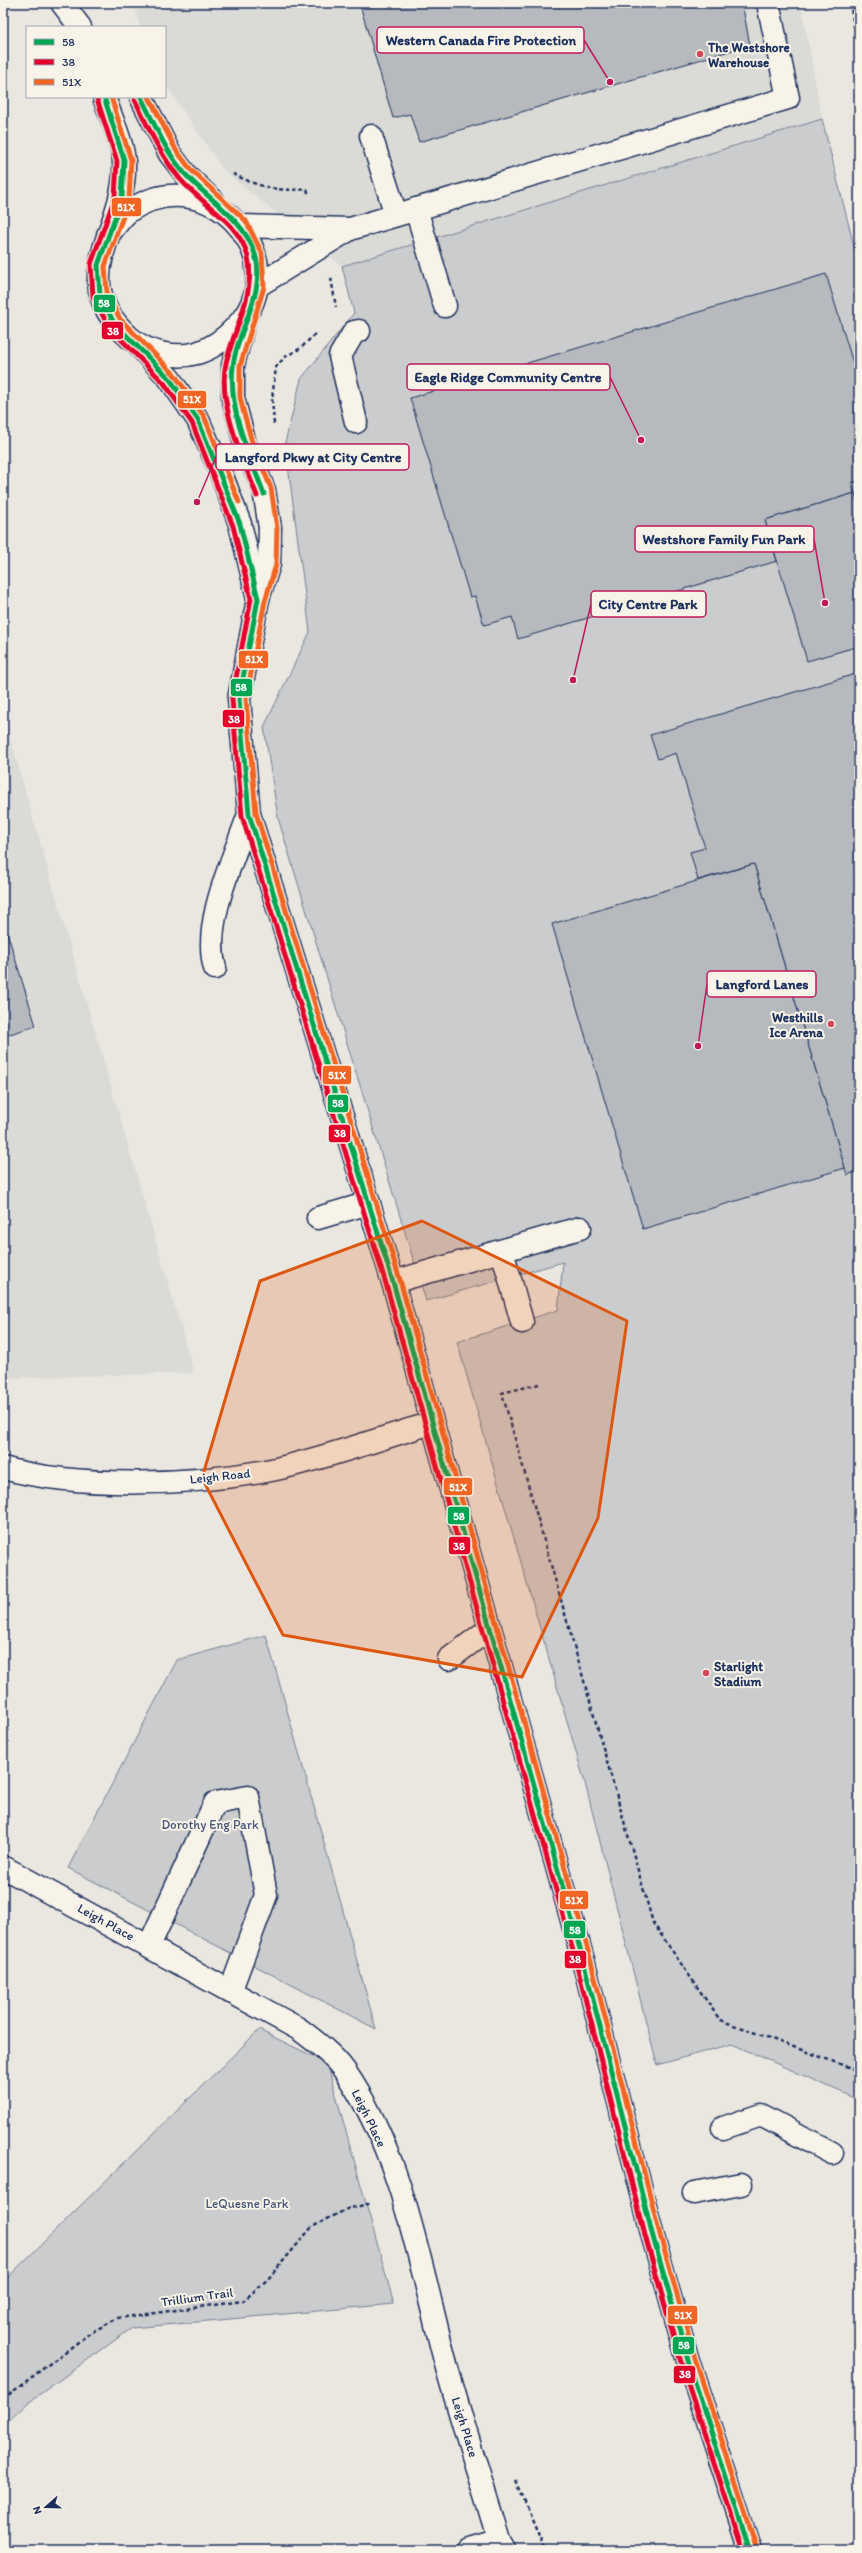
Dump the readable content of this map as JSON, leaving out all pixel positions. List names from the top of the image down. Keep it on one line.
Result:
{"streets":{"main road":["Leigh Road","Leigh Place"],"path":["Trillium Trail"]},"parks":["Dorothy Eng Park","LeQuesne Park"],"places":["The Westshore Warehouse","Western Canada Fire Protection","Eagle Ridge Community Centre","Langford Pkwy at City Centre","Westshore Family Fun Park","City Centre Park","Westhills Ice Arena","Langford Lanes","Starlight Stadium"],"lines":["transit line 58","transit line 51X","transit line 38"],"legend":["58","38","51X"],"north":"left"}
